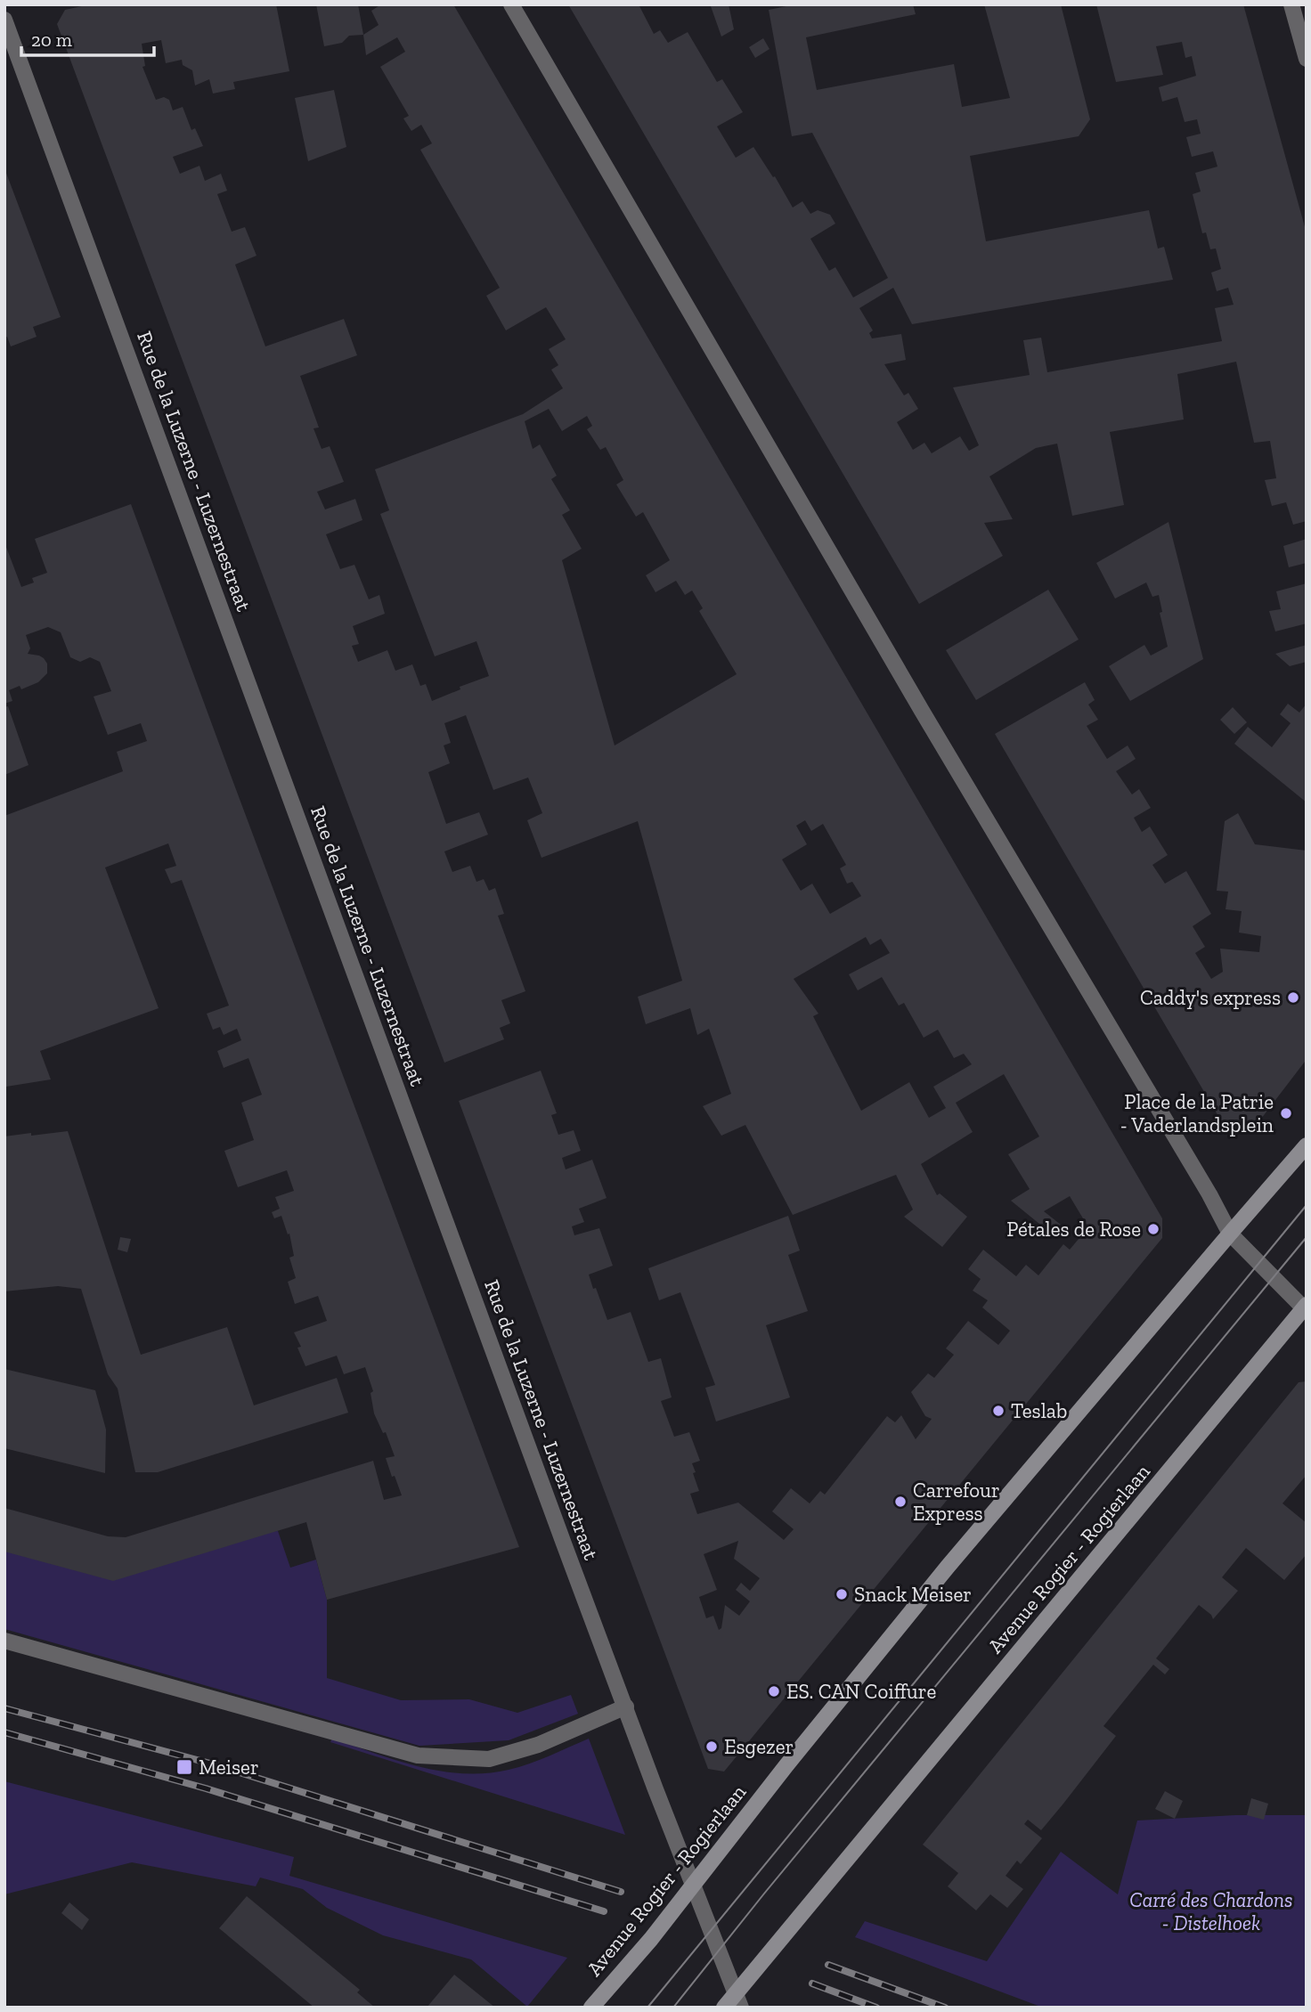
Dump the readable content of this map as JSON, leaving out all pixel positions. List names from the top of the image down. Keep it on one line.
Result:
{"streets":{"street":["Rue de la Luzerne - Luzernestraat","Avenue Rogier - Rogierlaan"]},"crossings":[["Rue de la Luzerne - Luzernestraat","Avenue Rogier - Rogierlaan"]],"parks":["Carré des Chardons - Distelhoek"],"places":{"other":["Caddy's express","Place de la Patrie - Vaderlandsplein","Pétales de Rose","Teslab","Carrefour Express","Snack Meiser","ES. CAN Coiffure","Esgezer"],"transit":["Meiser"]},"scale_bar":"20 m"}
